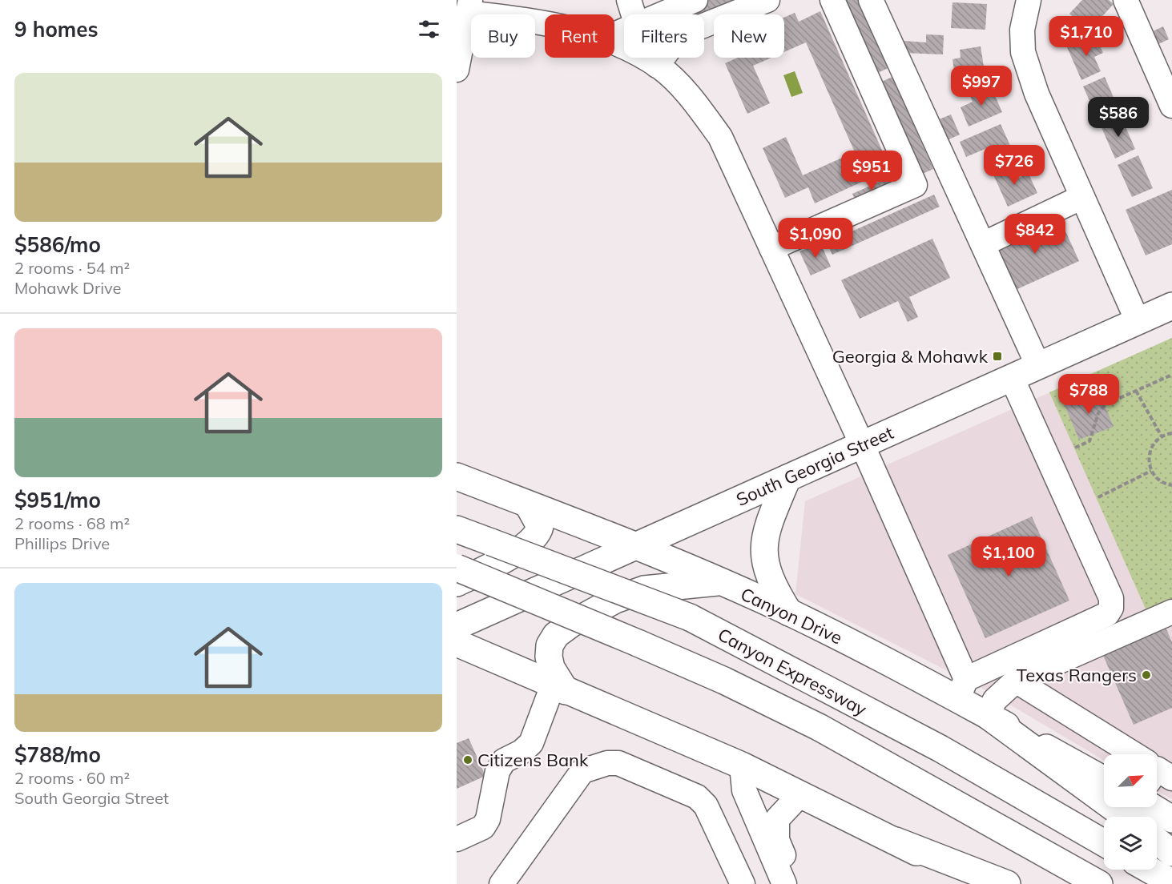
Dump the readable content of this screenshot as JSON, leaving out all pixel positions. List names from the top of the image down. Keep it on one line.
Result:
{"streets":{"main road":["South Georgia Street","Canyon Drive","Canyon Expressway"]},"crossings":[["South Georgia Street","Canyon Drive"]],"places":{"transit":["Georgia & Mohawk"],"other":["Texas Rangers","Citizens Bank"]},"north":"top right","page":{"heading":"9 homes","chip":["Buy","Rent","Filters","New"],"price":["$1,710","$997","$586","$726","$951","$842","$1,090","$788","$1,100"],"list":[{"name":"$586/mo","note":"2 rooms · 54 m² · Mohawk Drive"},{"name":"$951/mo","note":"2 rooms · 68 m² · Phillips Drive"},{"name":"$788/mo","note":"2 rooms · 60 m² · South Georgia Street"}]}}
